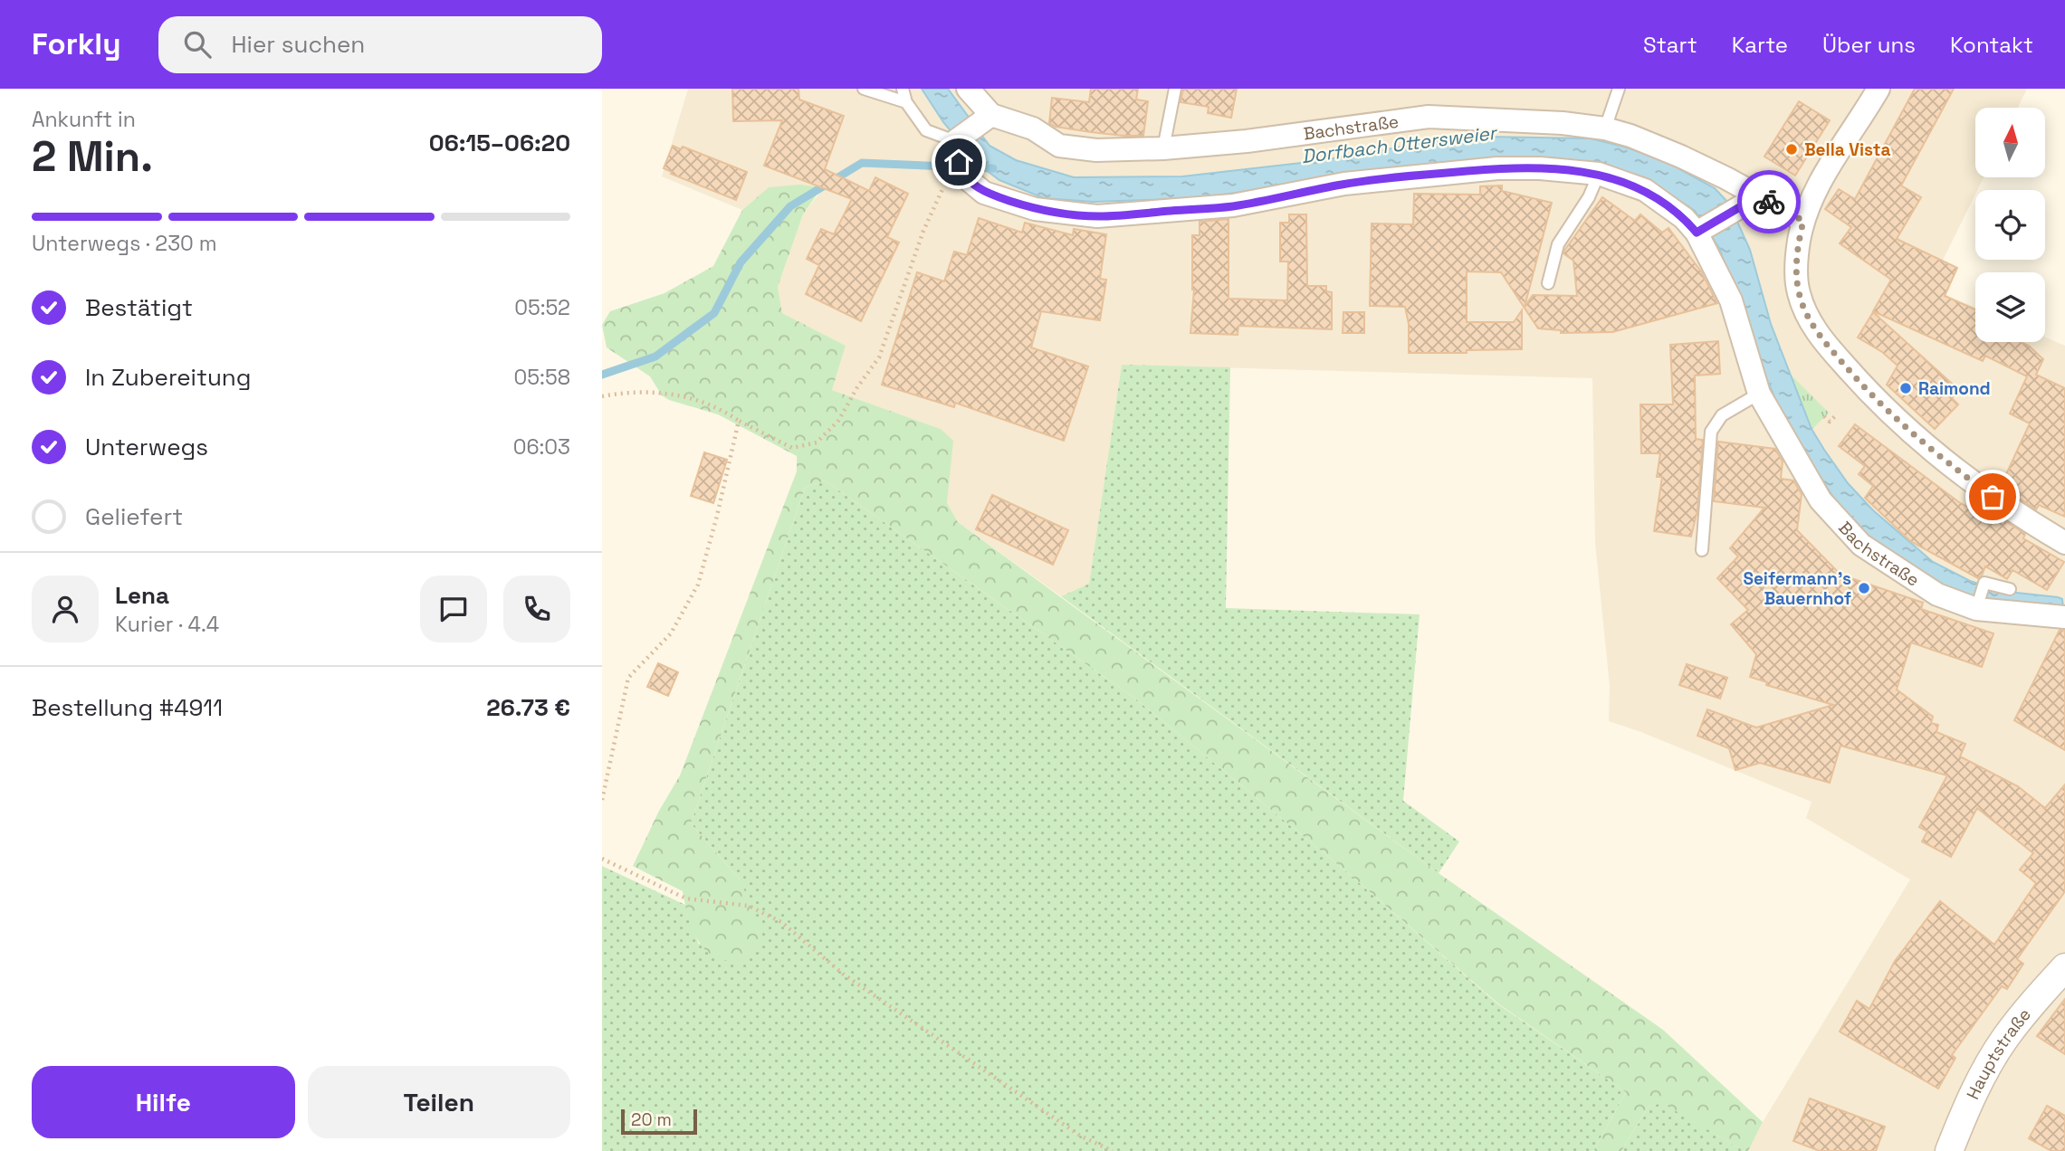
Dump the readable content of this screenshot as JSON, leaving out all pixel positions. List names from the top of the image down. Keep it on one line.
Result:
{"streets":{"street":["Bachstraße","Hauptstraße"]},"water":["Dorfbach Ottersweier"],"places":["Bella Vista","Raimond","Seifermann's Bauernhof"],"scale_bar":"20 m","north":"top","page":{"header":"Forkly","search":"Hier suchen","nav":["Start","Karte","Über uns","Kontakt"],"heading":["2 Min.","Ankunft in","06:15–06:20"],"panel":["Lena","Kurier · 4.4","Bestellung #4911","26.73 €"],"bar":"Unterwegs · 230 m","list":[["Bestätigt","05:52"],["In Zubereitung","05:58"],["Unterwegs","06:03"],"Geliefert"],"buttons":["Hilfe","Teilen"],"scale":"20 m"}}
